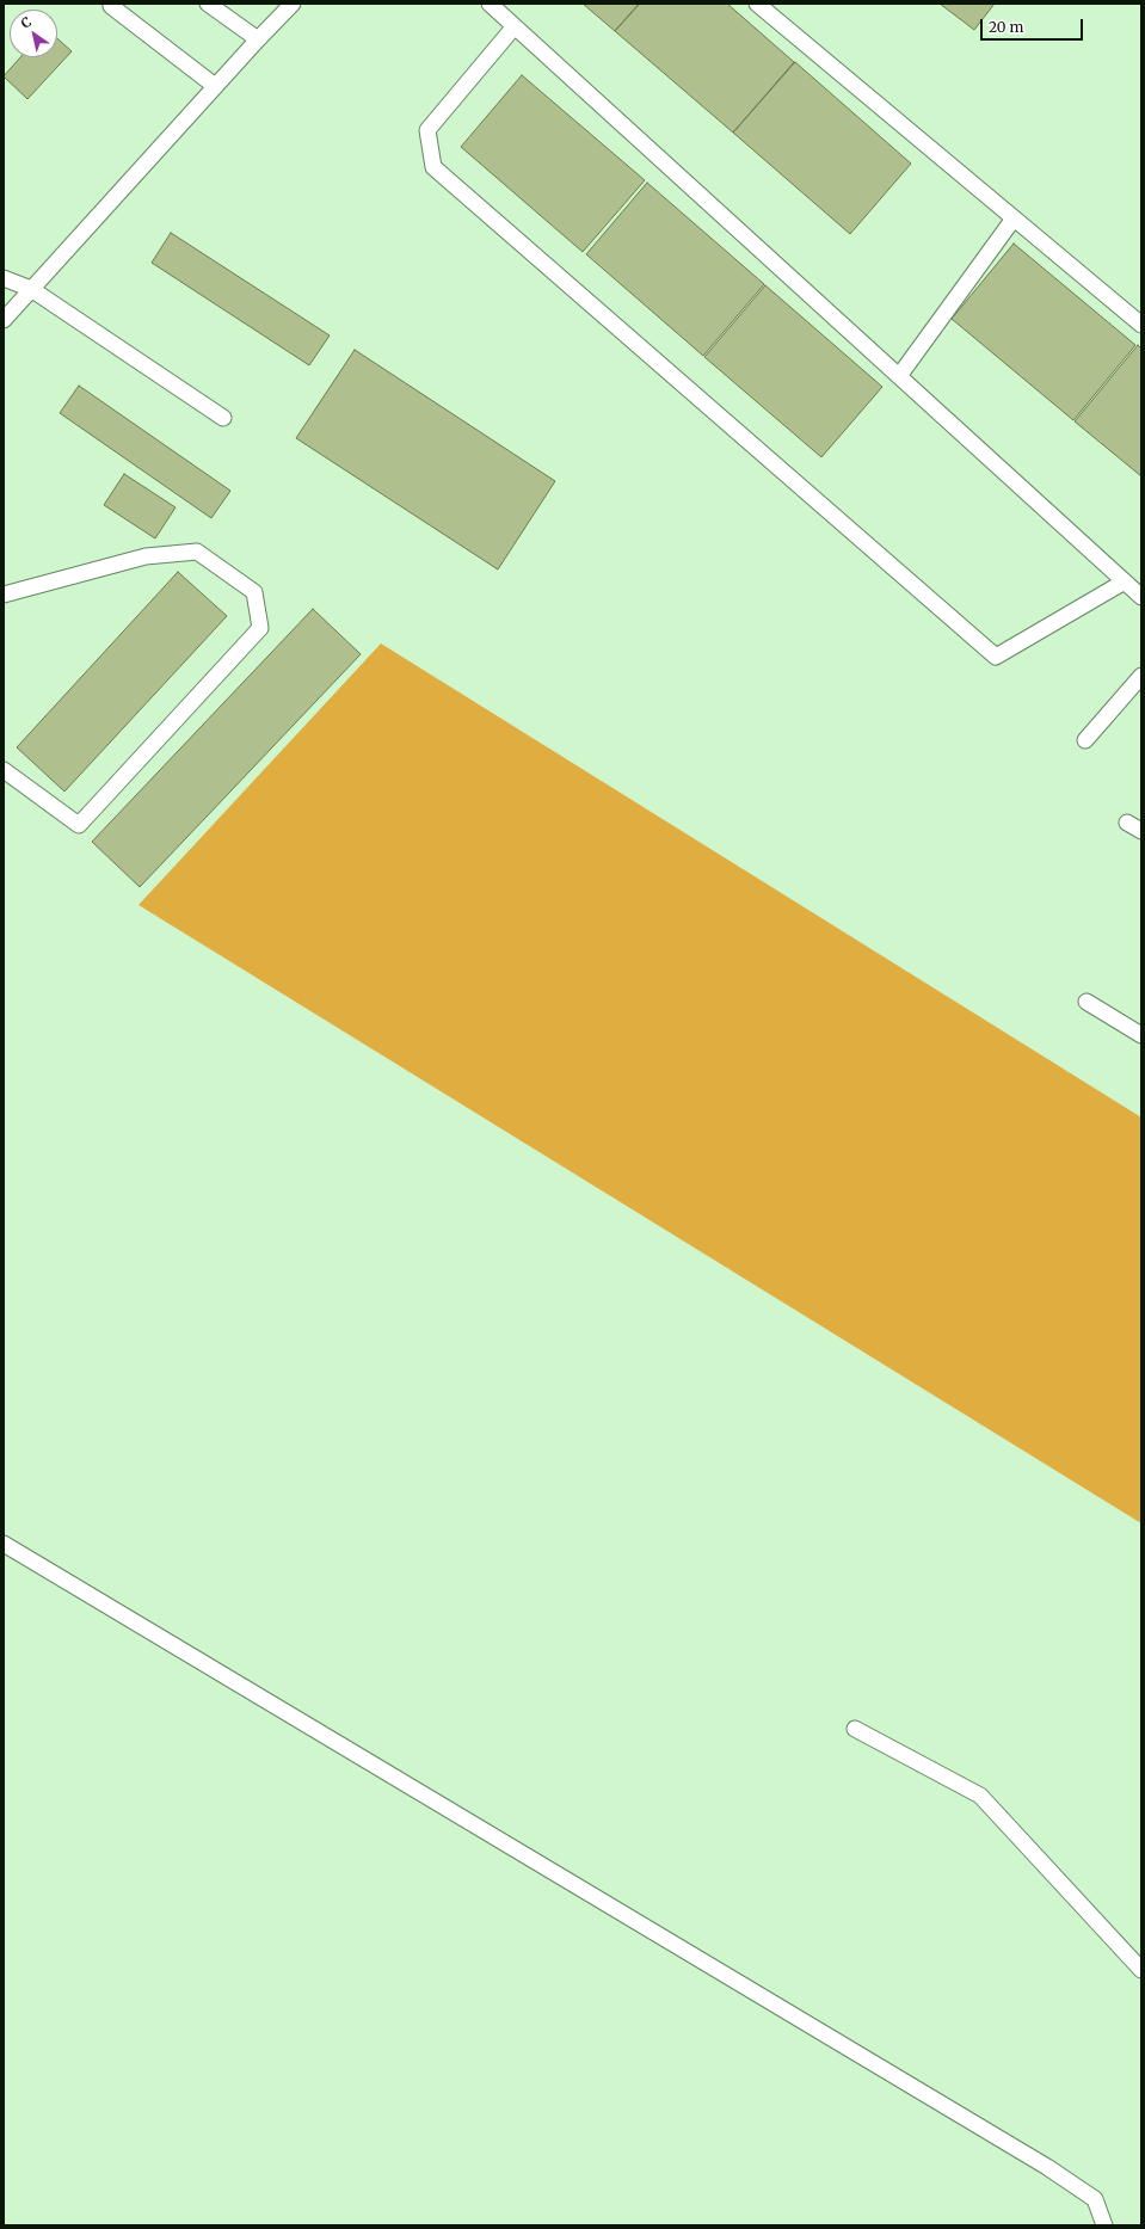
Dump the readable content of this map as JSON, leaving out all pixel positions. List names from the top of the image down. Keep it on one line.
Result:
{"scale_bar":"20 m","north":"top left"}
